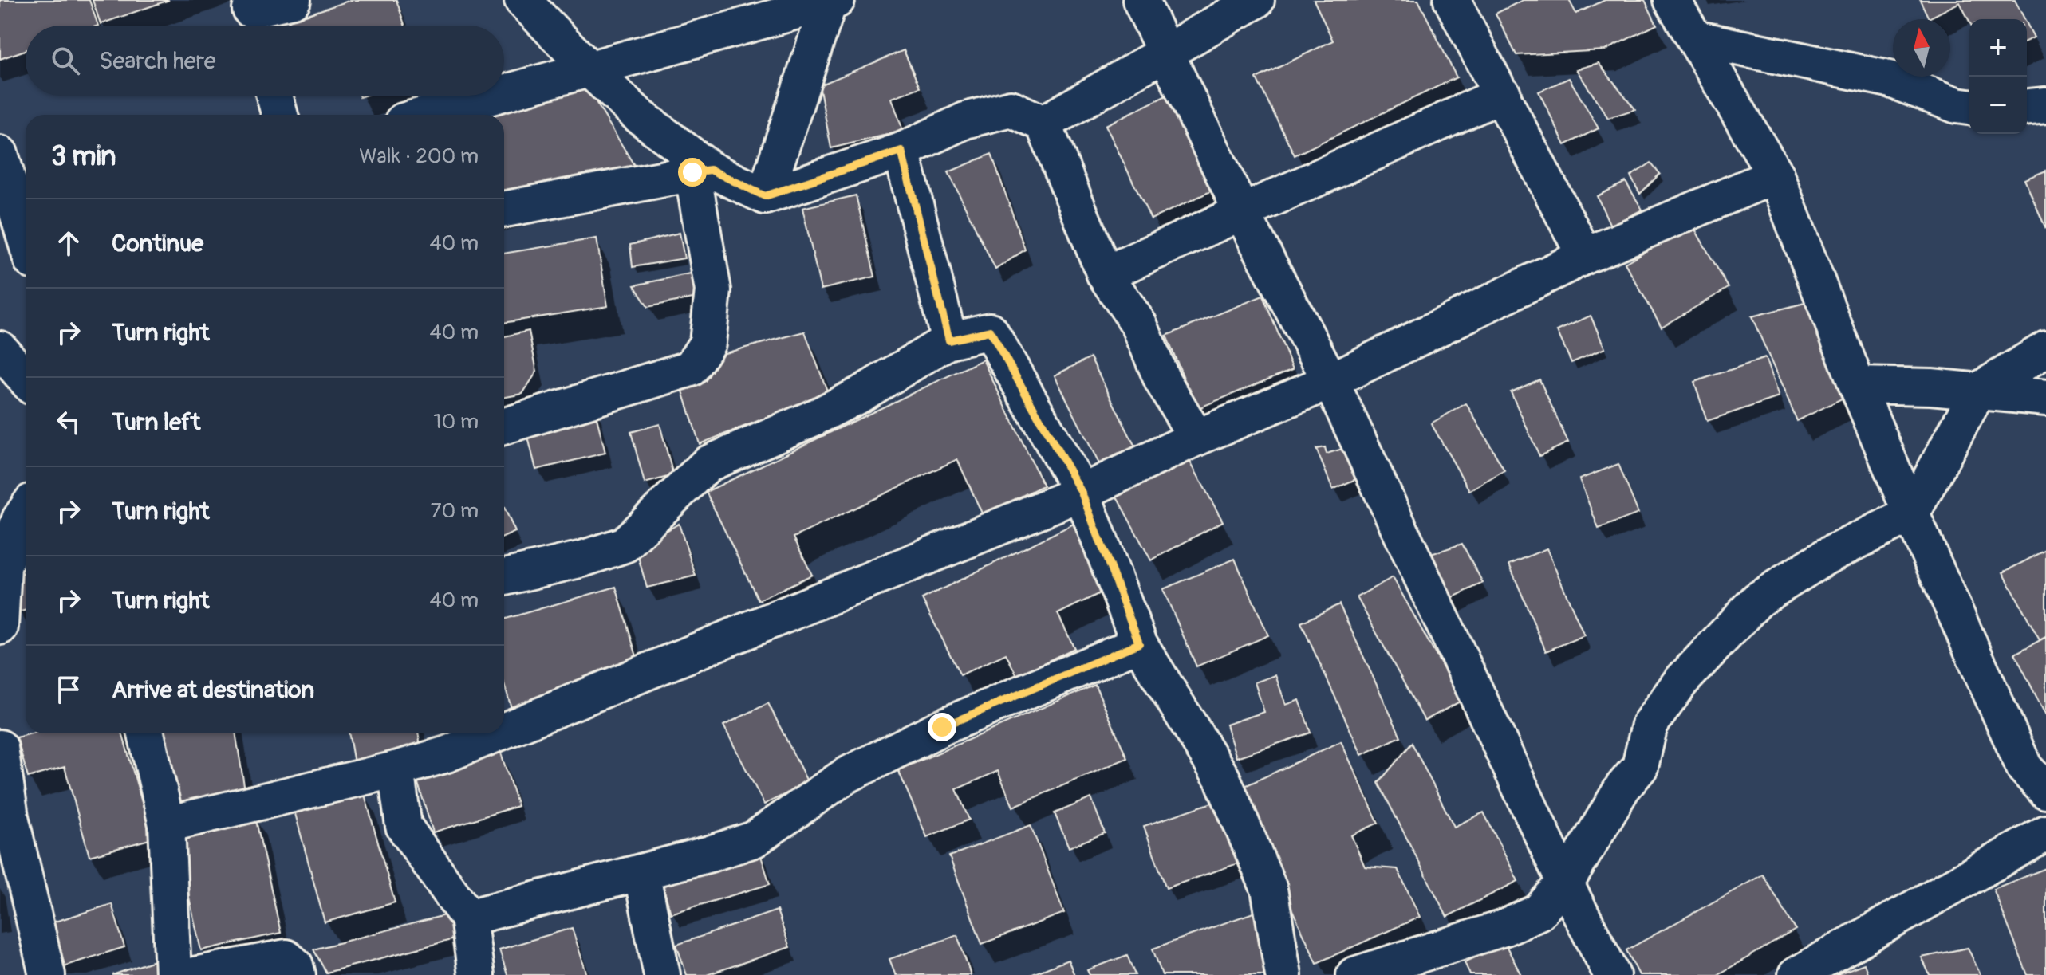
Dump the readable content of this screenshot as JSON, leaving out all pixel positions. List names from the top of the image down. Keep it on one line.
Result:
{"north":"top","page":{"map_buttons":["+","−"],"search":"Search here","heading":["3 min","Walk · 200 m"],"list":[["Continue","40 m"],["Turn right","40 m"],["Turn left","10 m"],["Turn right","70 m"],["Turn right","40 m"],"Arrive at destination"]}}
